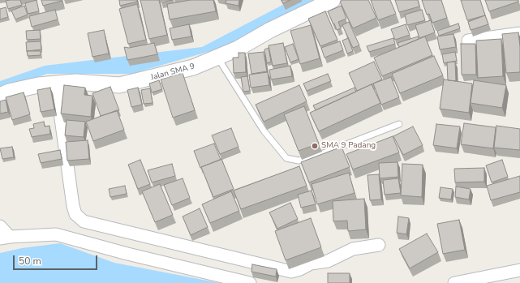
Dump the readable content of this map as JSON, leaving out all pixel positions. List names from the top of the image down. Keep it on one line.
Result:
{"streets":{"street":["Jalan SMA 9"]},"places":["SMA 9 Padang"],"scale_bar":"50 m"}
